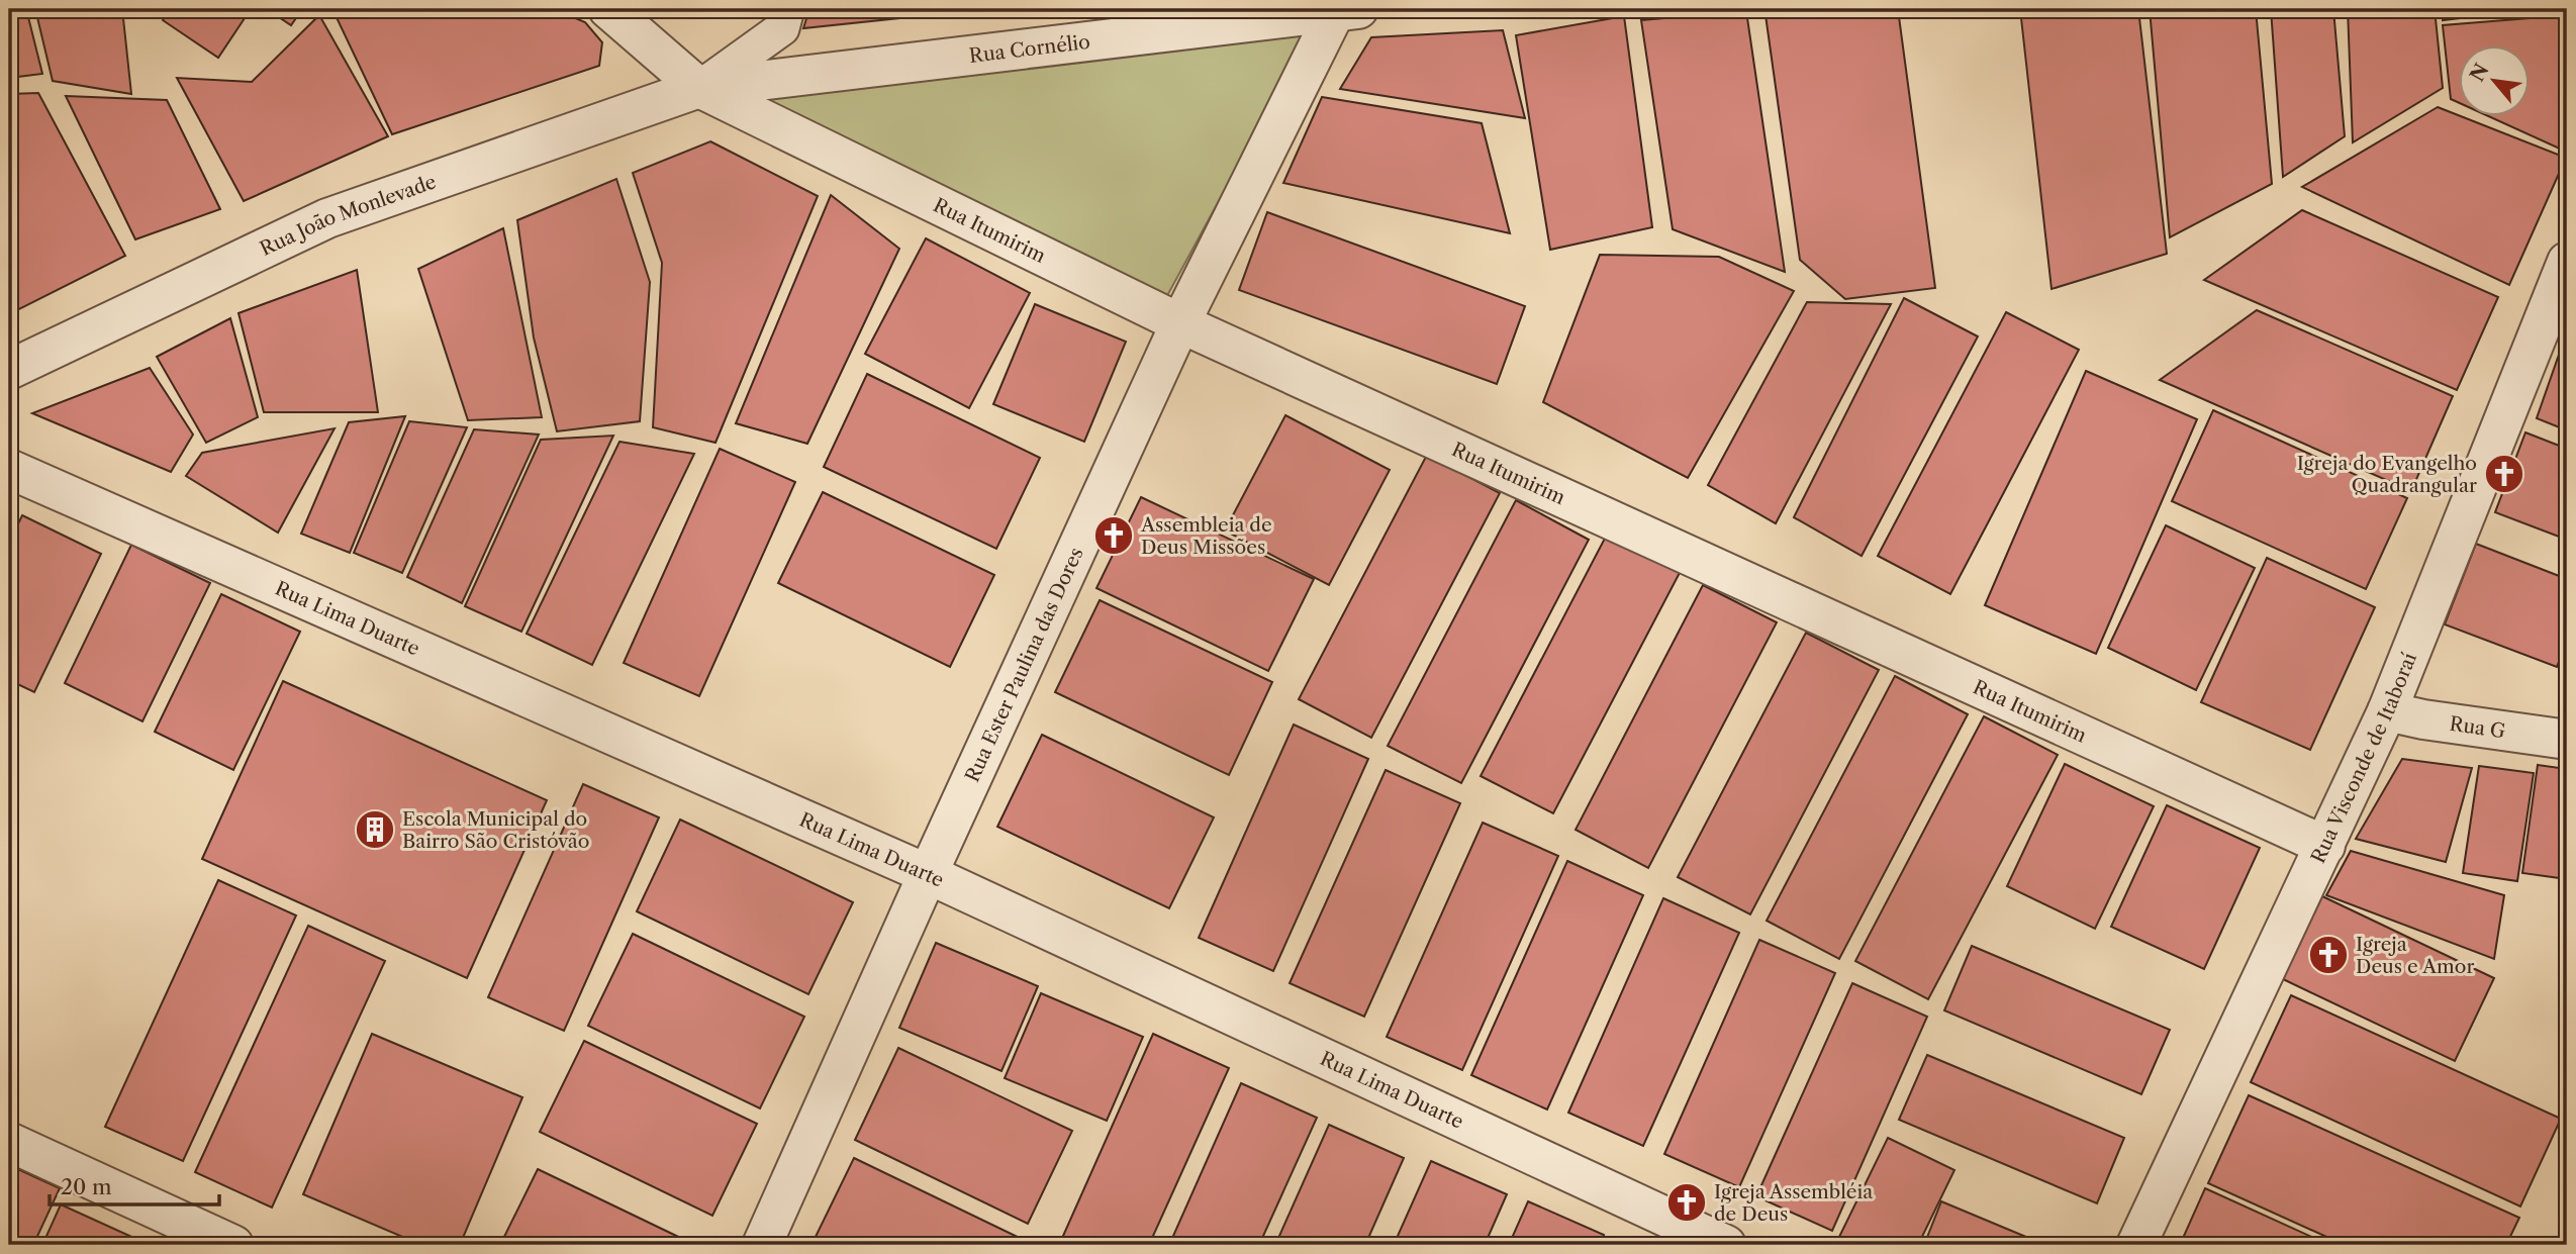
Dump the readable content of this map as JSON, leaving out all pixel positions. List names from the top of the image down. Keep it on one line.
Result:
{"streets":{"street":["Rua Cornélio","Rua João Monlevade","Rua Itumirim","Rua Lima Duarte","Rua Ester Paulina das Dores","Rua G","Rua Visconde de Itaboraí"]},"crossings":[["Rua Cornélio","Rua João Monlevade"],["Rua Cornélio","Rua Itumirim"],["Rua Cornélio","Rua Ester Paulina das Dores"],["Rua João Monlevade","Rua Itumirim"],["Rua Itumirim","Rua Ester Paulina das Dores"],["Rua Itumirim","Rua Visconde de Itaboraí"],["Rua Lima Duarte","Rua Ester Paulina das Dores"],["Rua G","Rua Visconde de Itaboraí"]],"places":{"church":["Igreja do Evangelho Quadrangular","Assembleia de Deus Missões","Igreja Deus e Amor","Igreja Assembléia de Deus"],"building":["Escola Municipal do Bairro São Cristóvão"]},"scale_bar":"20 m","north":"top left"}
